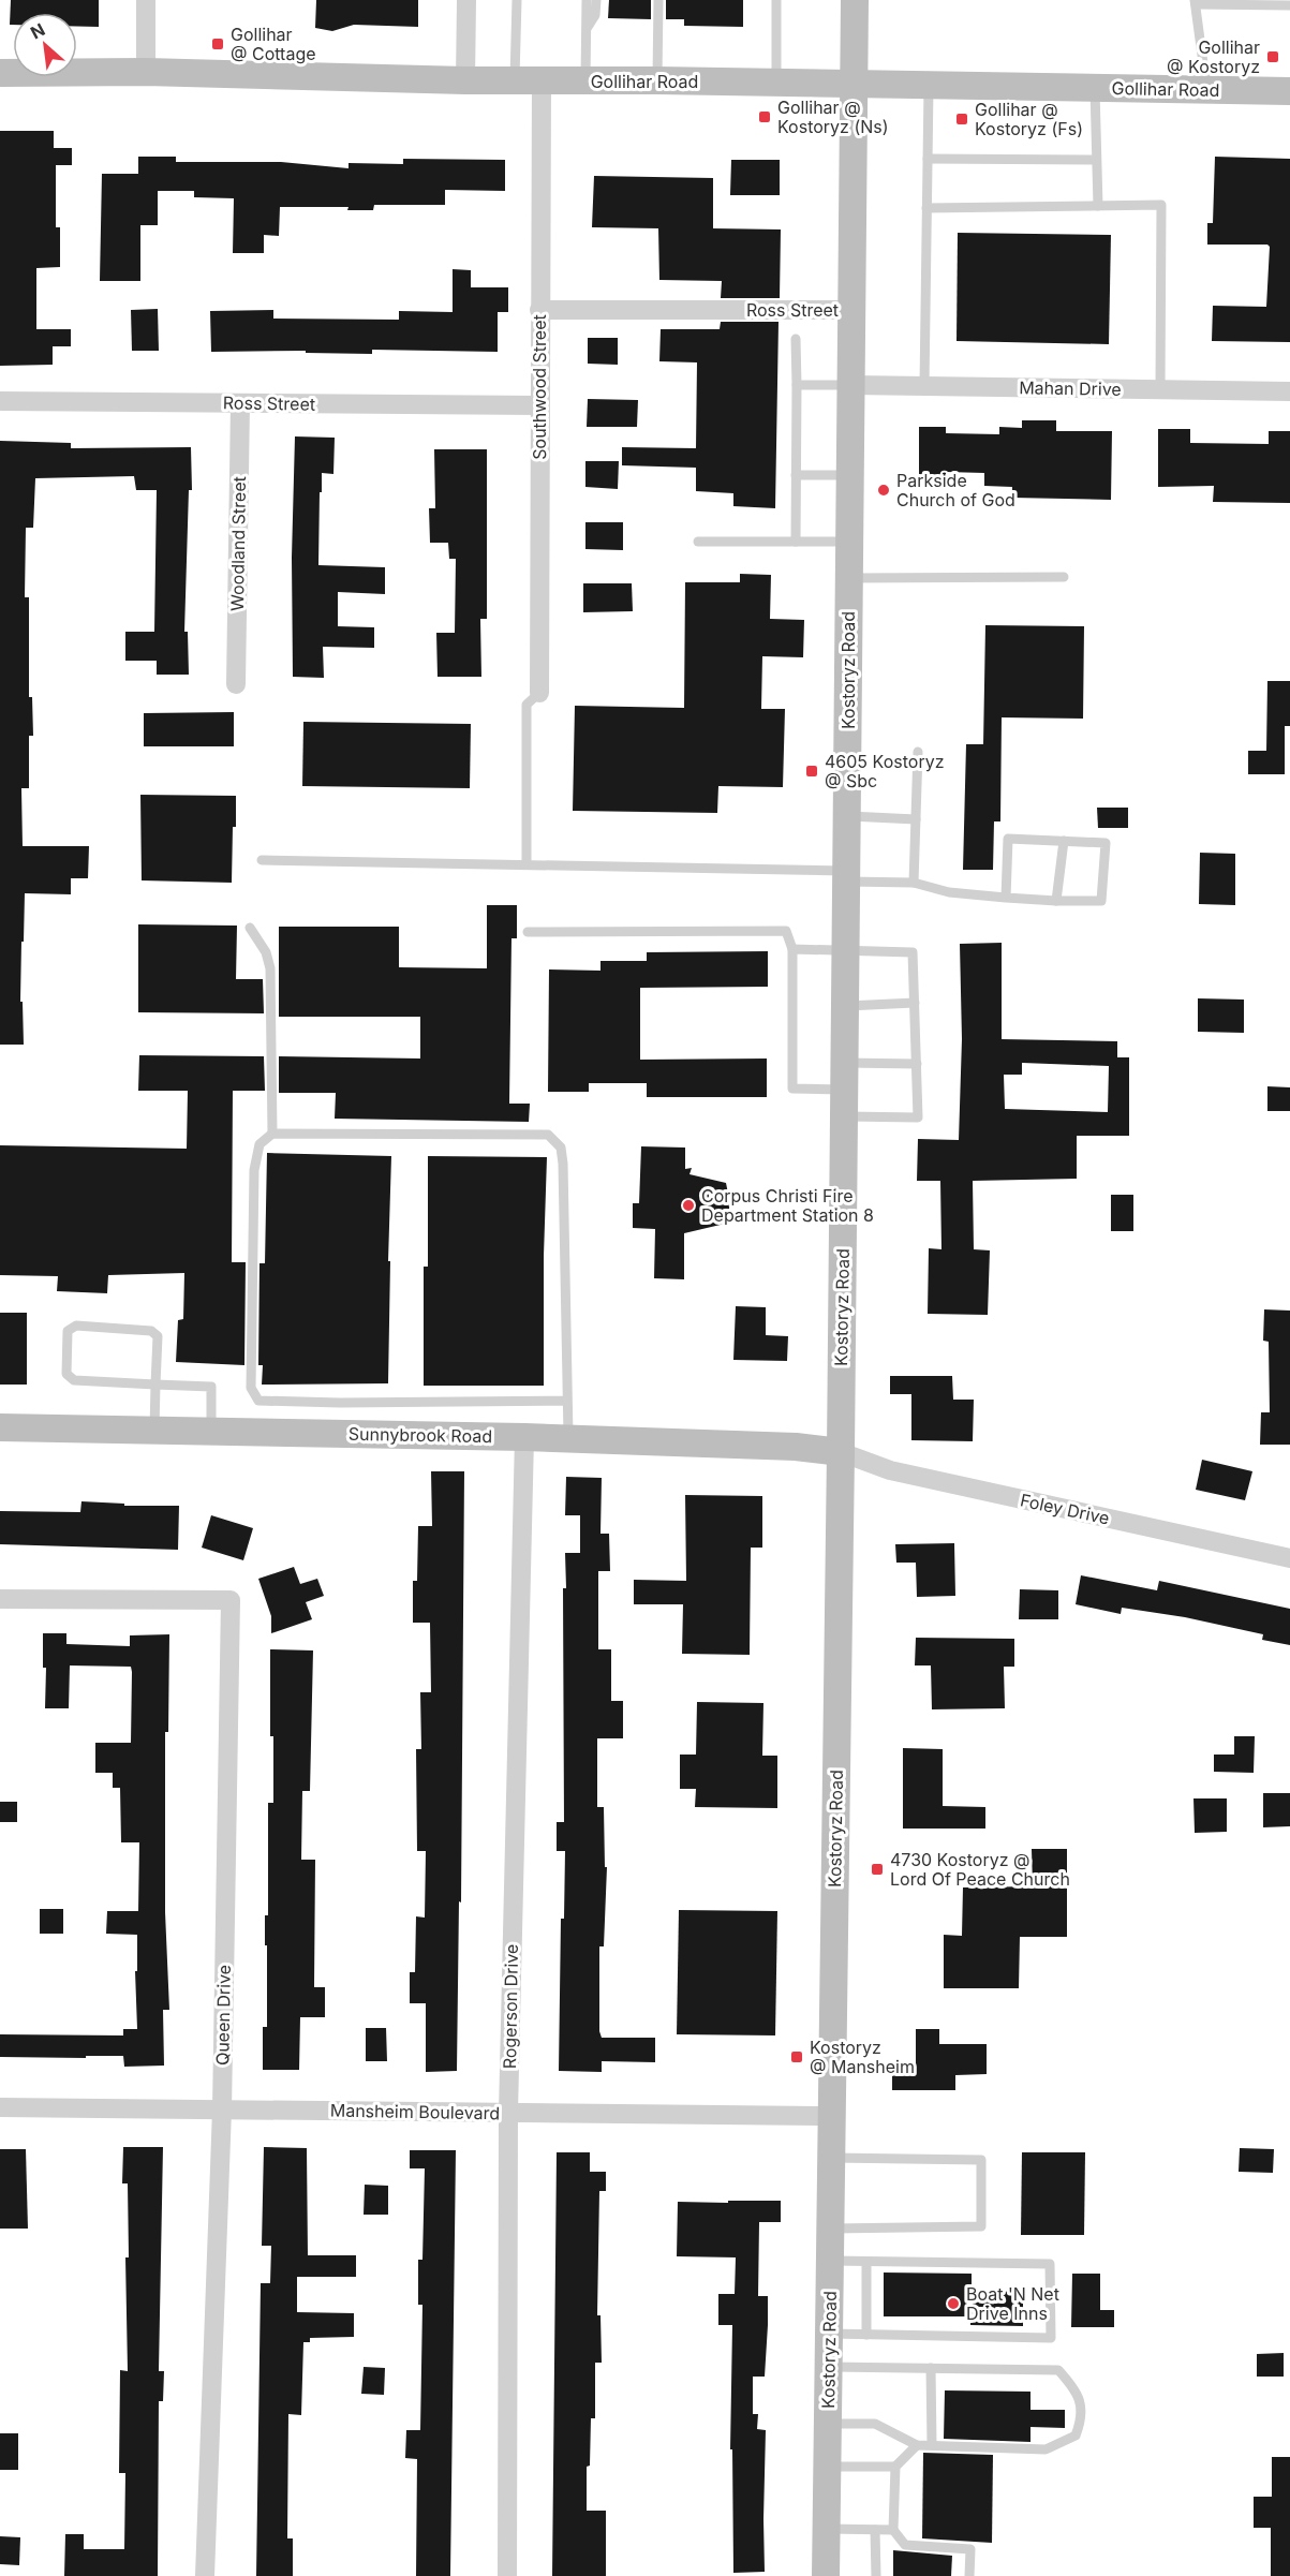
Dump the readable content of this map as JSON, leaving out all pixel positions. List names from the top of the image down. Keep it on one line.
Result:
{"streets":{"main road":["Gollihar Road","Kostoryz Road","Sunnybrook Road"],"street":["Ross Street","Southwood Street","Mahan Drive","Woodland Street","Foley Drive","Rogerson Drive","Queen Drive","Mansheim Boulevard"]},"crossings":[["Gollihar Road","Southwood Street"],["Gollihar Road","Kostoryz Road"],["Ross Street","Southwood Street"],["Ross Street","Woodland Street"],["Ross Street","Kostoryz Road"],["Mahan Drive","Kostoryz Road"],["Kostoryz Road","Sunnybrook Road"],["Kostoryz Road","Foley Drive"],["Kostoryz Road","Mansheim Boulevard"],["Sunnybrook Road","Foley Drive"],["Sunnybrook Road","Rogerson Drive"],["Rogerson Drive","Mansheim Boulevard"],["Queen Drive","Mansheim Boulevard"]],"places":{"transit":["Gollihar @ Cottage","Gollihar @ Kostoryz","Gollihar @ Kostoryz (Ns)","Gollihar @ Kostoryz (Fs)","4605 Kostoryz @ Sbc","4730 Kostoryz @ Lord Of Peace Church","Kostoryz @ Mansheim"],"other":["Parkside Church of God","Corpus Christi Fire Department Station 8","Boat 'N Net Drive Inns"]},"north":"top left"}
